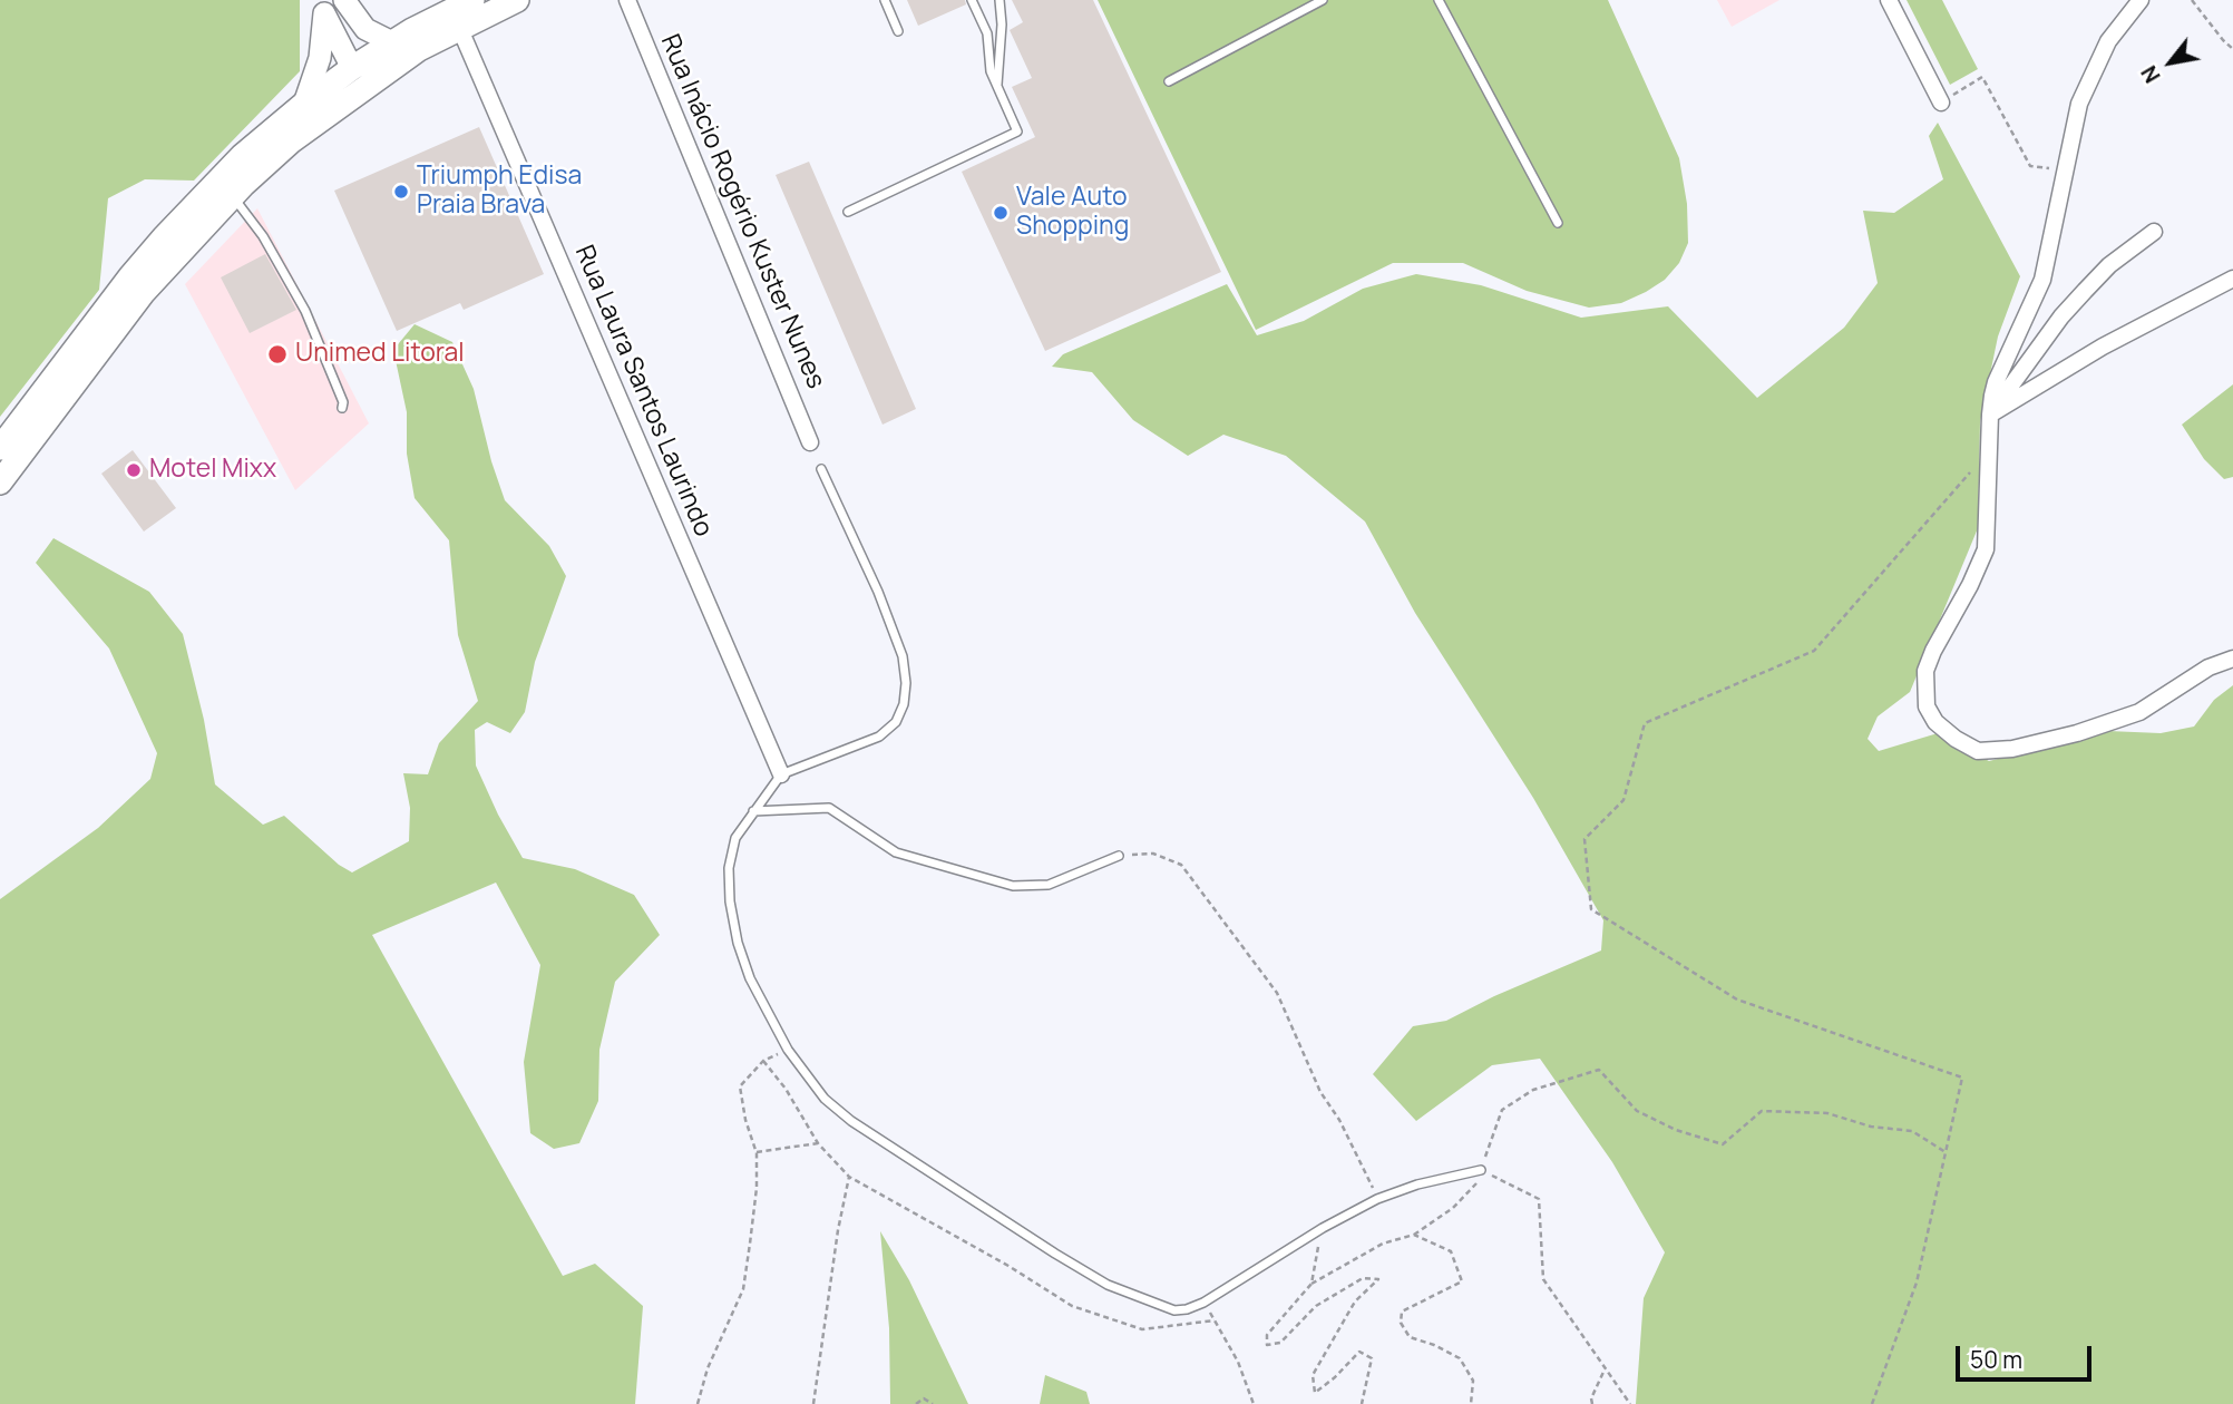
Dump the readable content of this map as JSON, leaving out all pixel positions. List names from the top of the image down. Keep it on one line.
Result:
{"streets":{"street":["Rua Inácio Rogério Kuster Nunes","Rua Laura Santos Laurindo"]},"places":["Triumph Edisa Praia Brava","Vale Auto Shopping","Unimed Litoral","Motel Mixx"],"scale_bar":"50 m","north":"bottom left"}
